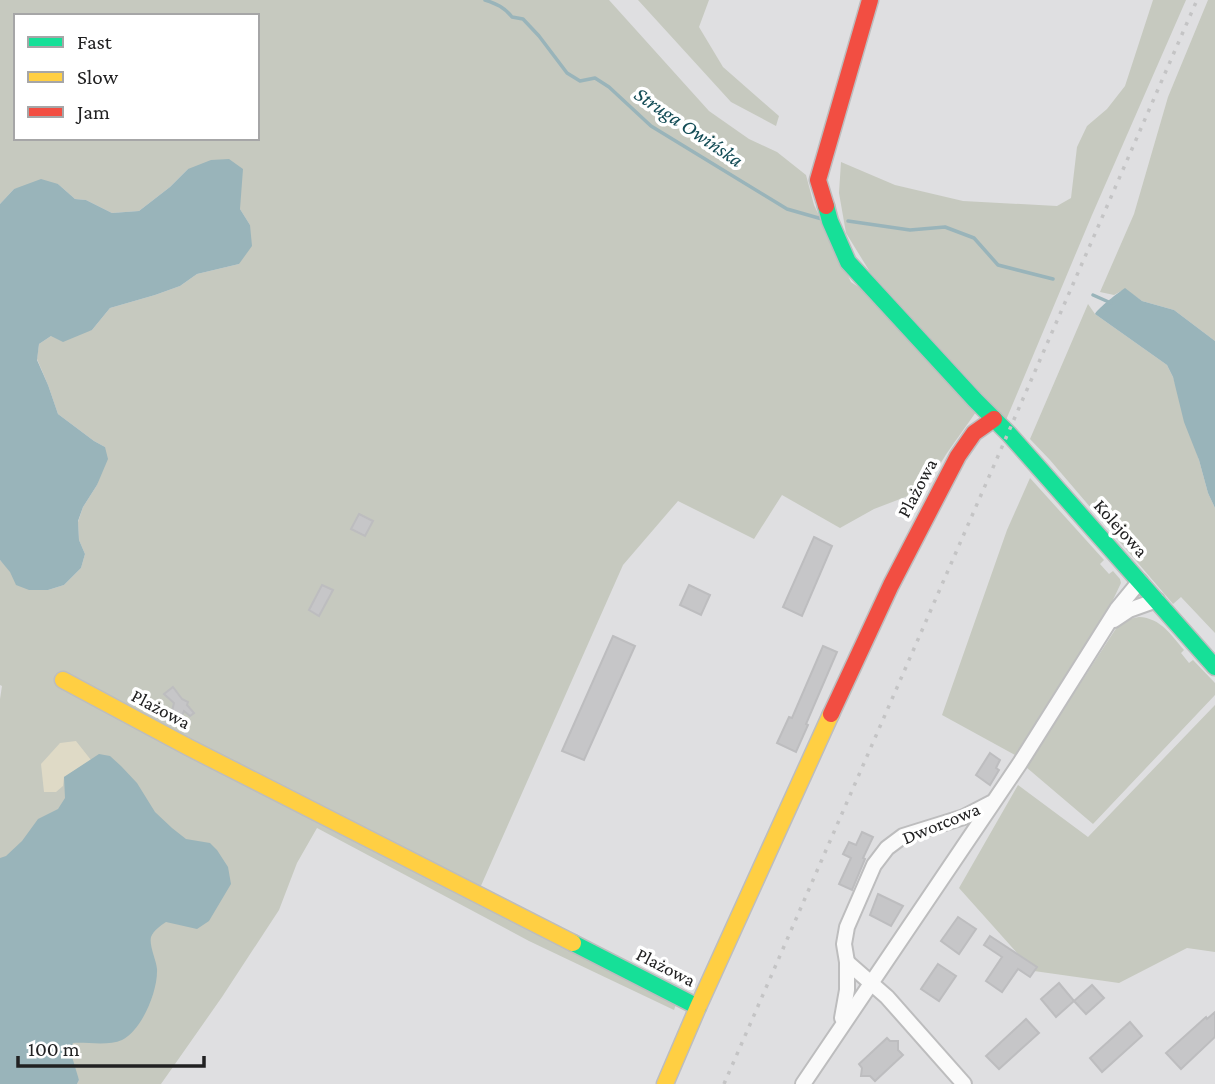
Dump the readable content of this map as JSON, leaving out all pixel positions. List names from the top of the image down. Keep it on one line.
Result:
{"streets":{"street":["Plażowa","Kolejowa","Dworcowa"]},"crossings":[["Plażowa","Kolejowa"],["Kolejowa","Dworcowa"]],"water":["Struga Owińska"],"legend":["Fast","Slow","Jam"],"scale_bar":"100 m"}
